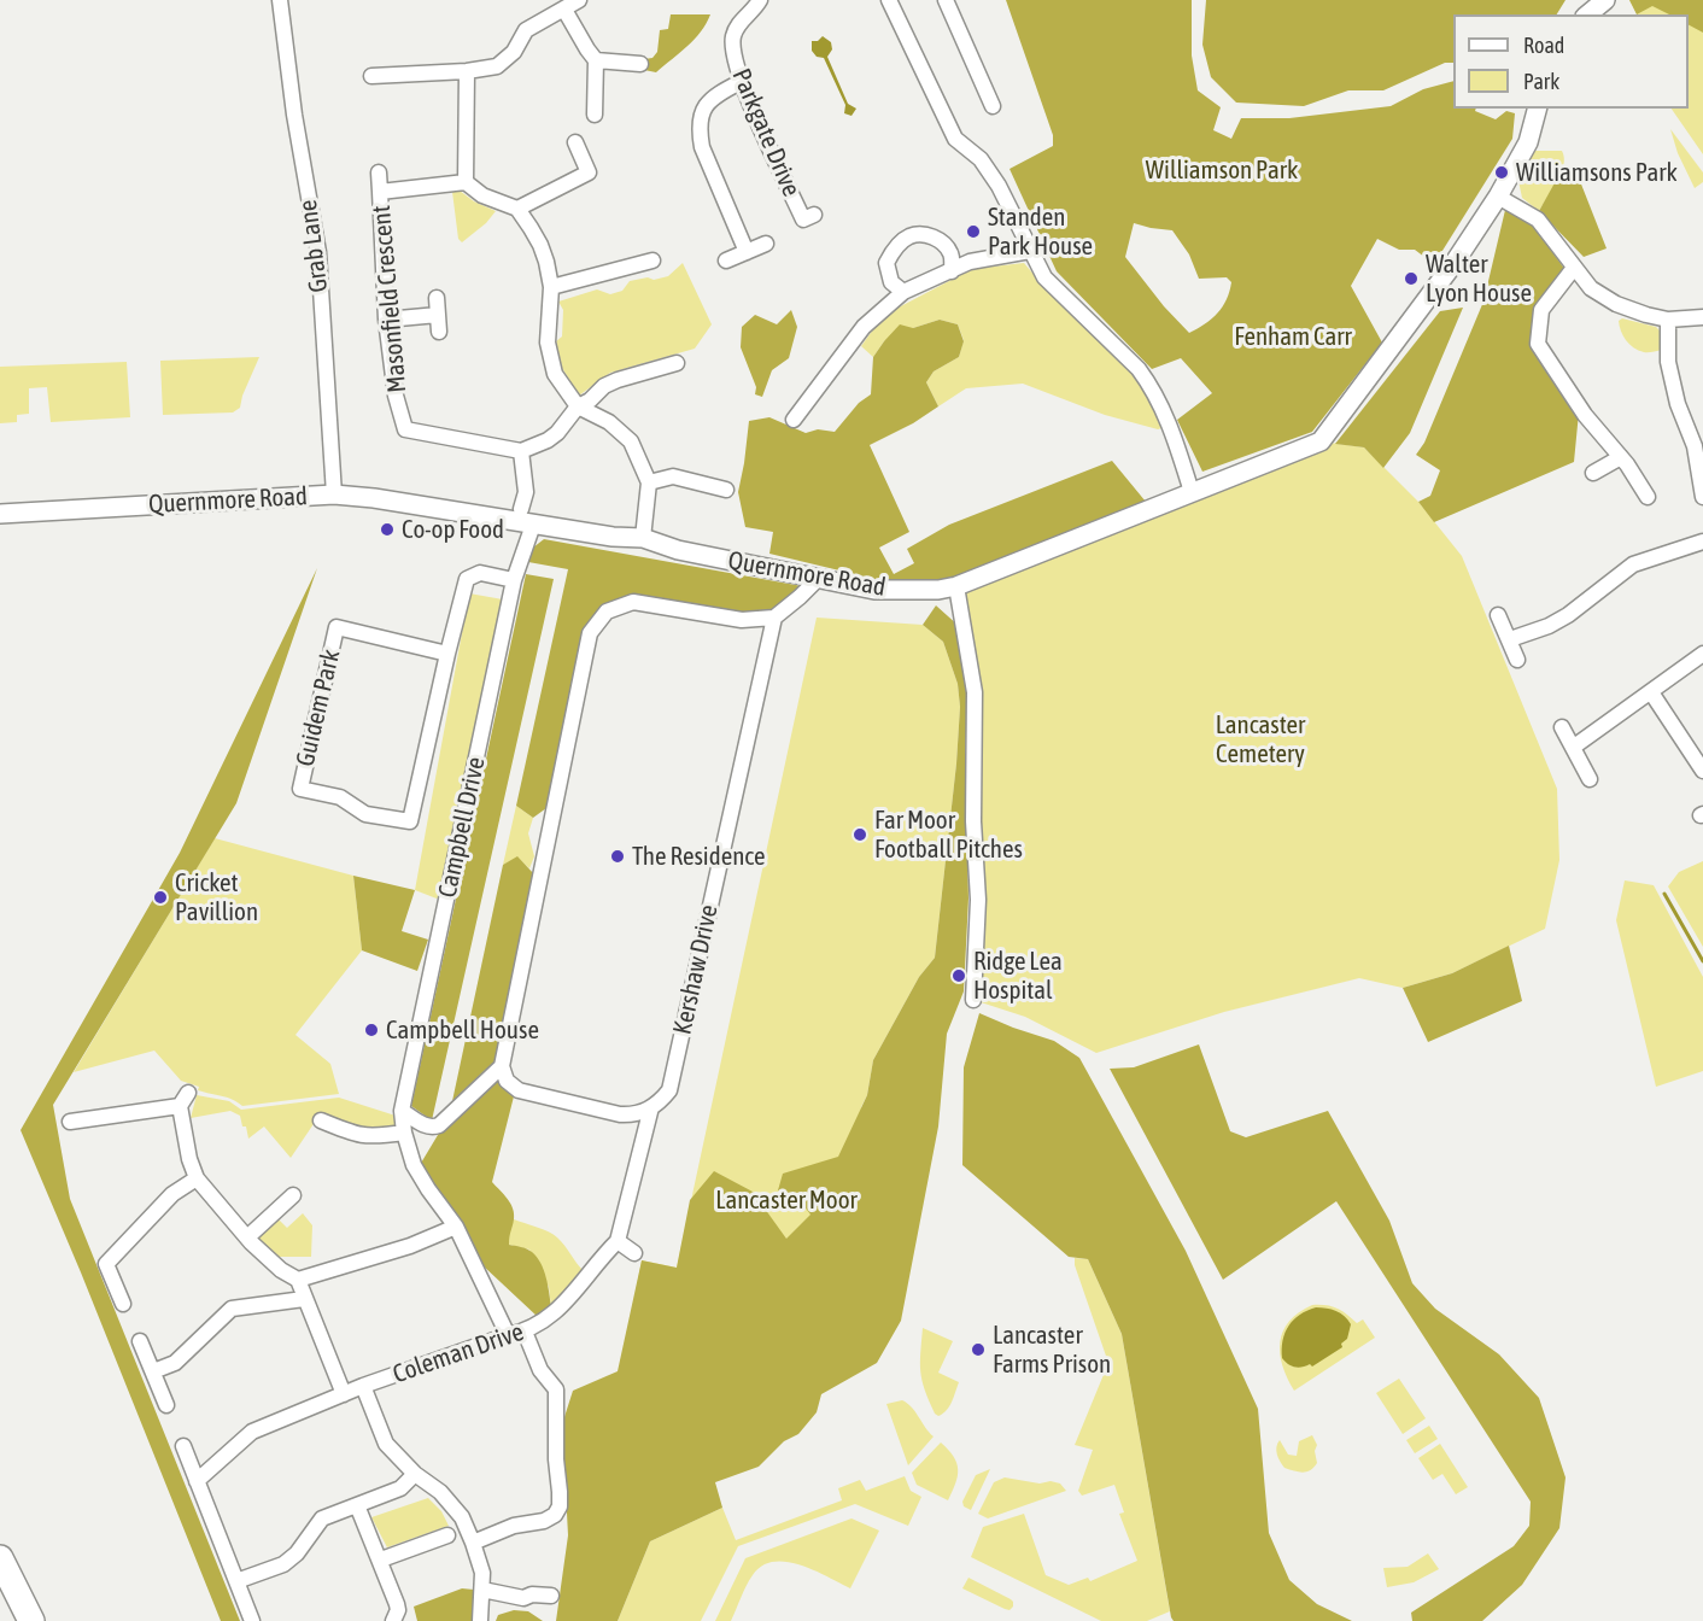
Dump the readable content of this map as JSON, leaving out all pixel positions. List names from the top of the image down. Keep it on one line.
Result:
{"streets":{"street":["Parkgate Drive","Grab Lane","Masonfield Crescent","Quernmore Road","Guidem Park","Campbell Drive","Kershaw Drive","Coleman Drive"]},"crossings":[["Grab Lane","Quernmore Road"],["Quernmore Road","Campbell Drive"],["Guidem Park","Campbell Drive"],["Campbell Drive","Coleman Drive"],["Kershaw Drive","Coleman Drive"]],"parks":["Williamson Park","Fenham Carr","Lancaster Cemetery","Lancaster Moor"],"places":["Williamsons Park","Standen Park House","Walter Lyon House","Co-op Food","Far Moor Football Pitches","The Residence","Cricket Pavillion","Ridge Lea Hospital","Campbell House","Lancaster Farms Prison"],"legend":["Road","Park"]}
